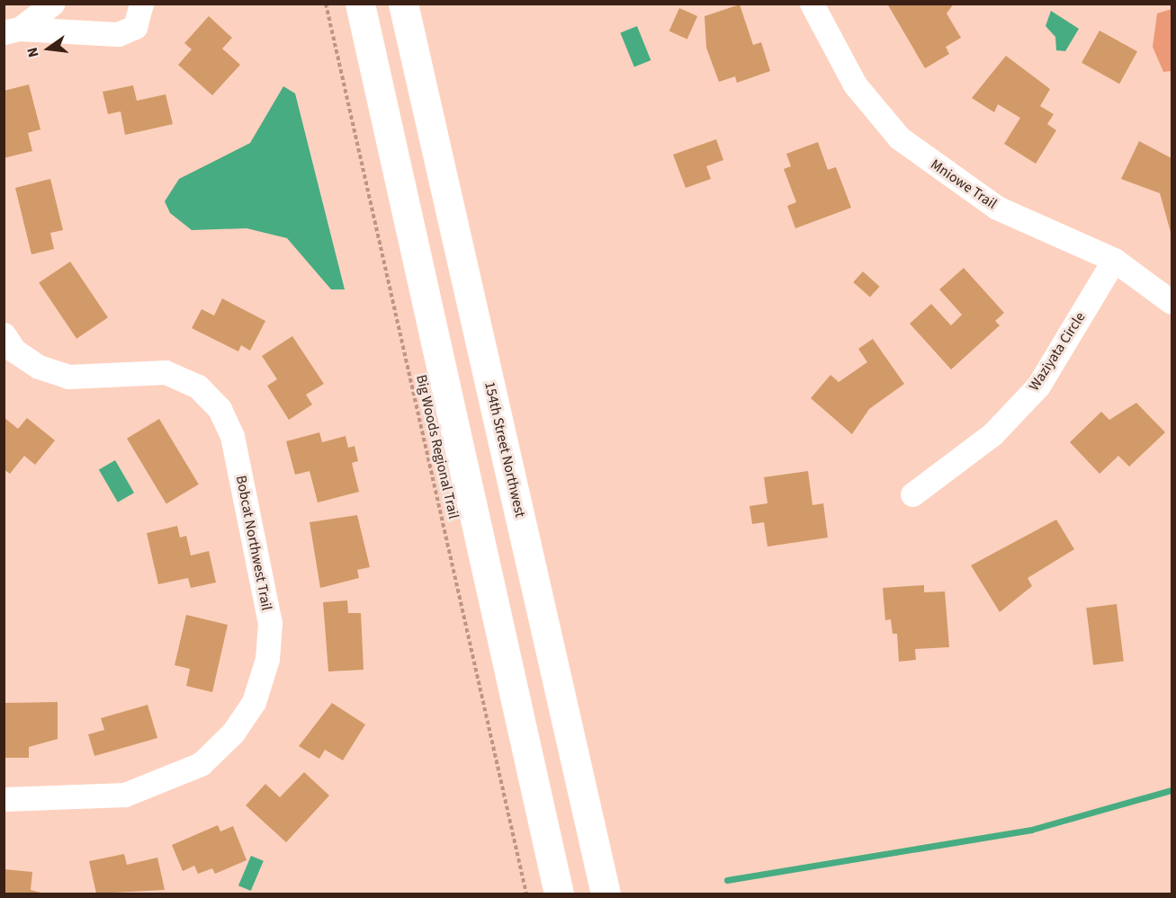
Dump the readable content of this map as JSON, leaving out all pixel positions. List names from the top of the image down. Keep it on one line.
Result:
{"streets":{"street":["Mniowe Trail","Waziyata Circle","154th Street Northwest","Bobcat Northwest Trail"],"path":["Big Woods Regional Trail"]},"crossings":[["Mniowe Trail","Waziyata Circle"]],"north":"left"}
